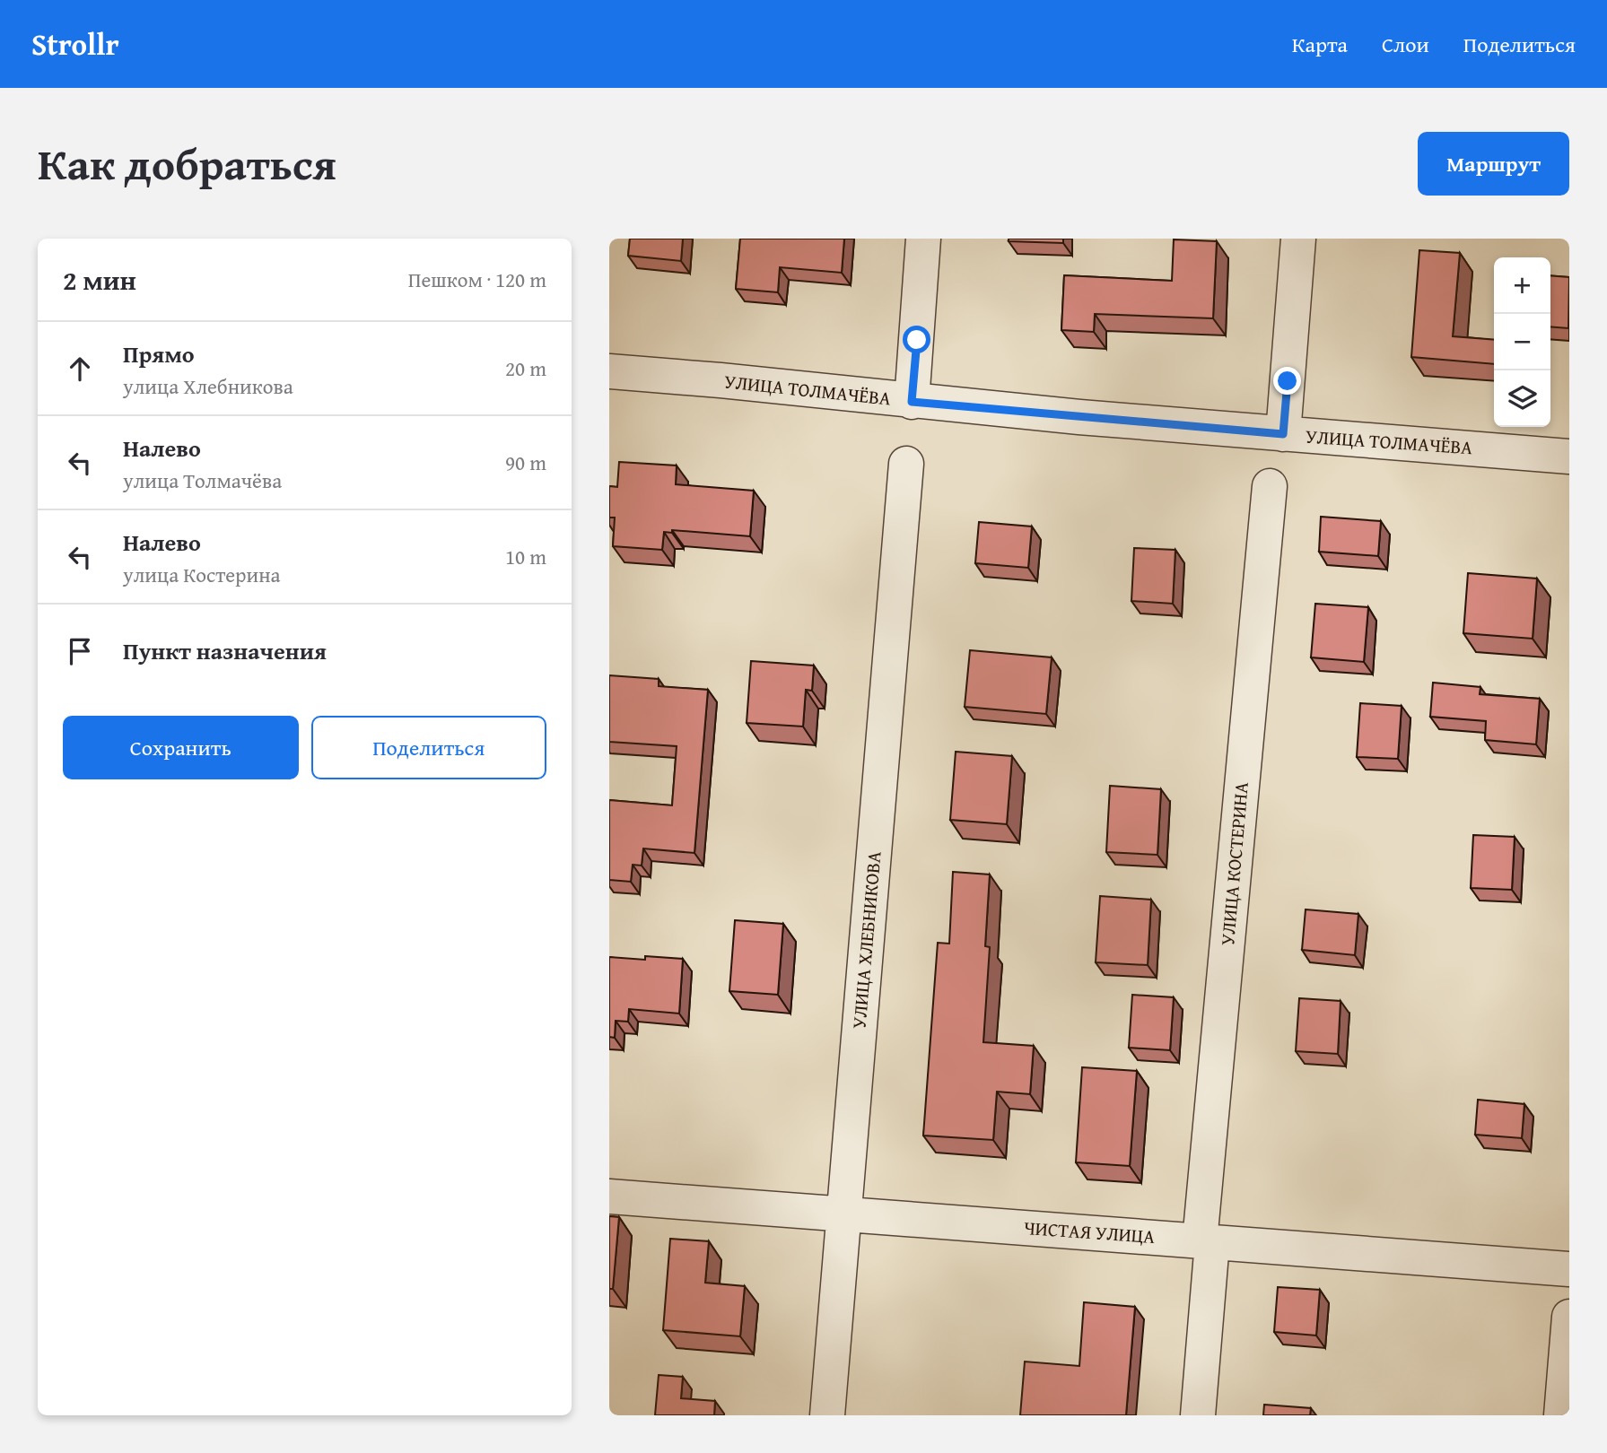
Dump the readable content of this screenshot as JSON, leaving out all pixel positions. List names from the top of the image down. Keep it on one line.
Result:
{"streets":{"street":["УЛИЦА ТОЛМАЧЁВА","УЛИЦА КОСТЕРИНА","УЛИЦА ХЛЕБНИКОВА","ЧИСТАЯ УЛИЦА"]},"crossings":[["УЛИЦА КОСТЕРИНА","ЧИСТАЯ УЛИЦА"],["УЛИЦА ХЛЕБНИКОВА","ЧИСТАЯ УЛИЦА"]],"page":{"header":"Strollr","nav":["Карта","Слои","Поделиться"],"title":"Как добраться","buttons":["Маршрут",["Сохранить","Поделиться"]],"heading":["2 мин","Пешком · 120 m"],"map_buttons":["+","−"],"list":[["Прямо","улица Хлебникова","20 m"],["Налево","улица Толмачёва","90 m"],["Налево","улица Костерина","10 m"],"Пункт назначения"]}}
